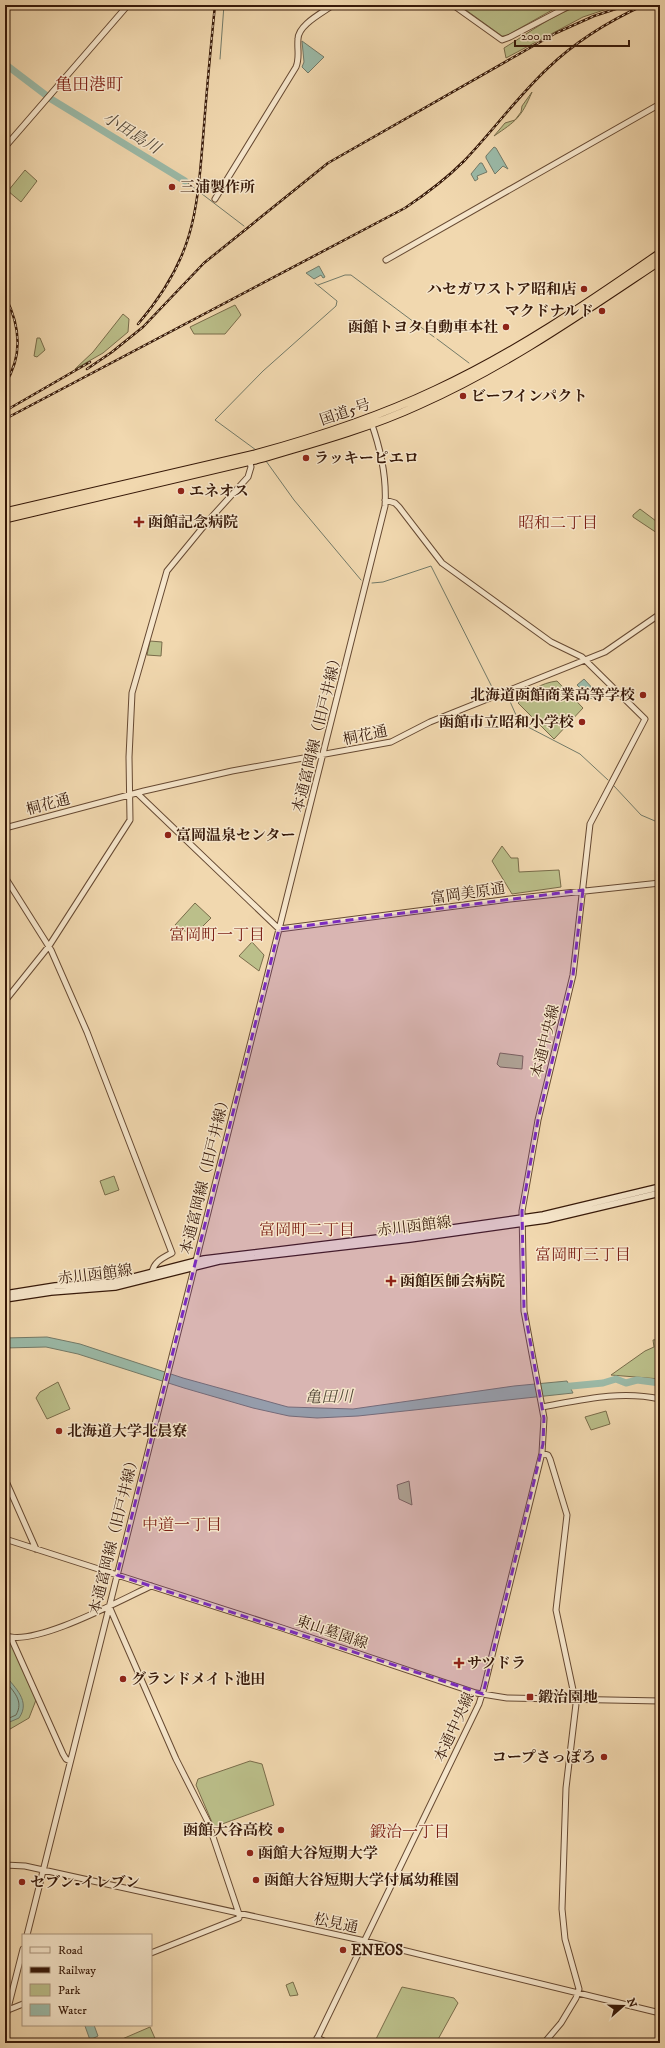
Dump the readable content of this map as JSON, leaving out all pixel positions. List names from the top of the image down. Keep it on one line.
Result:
{"streets":{"highway":["国道5号"],"main road":["赤川函館線"],"street":["本通富岡線（旧戸井線）","桐花通","富岡美原通","本通中央線","東山墓園線","松見通"]},"crossings":[["国道5号","本通富岡線（旧戸井線）"],["本通富岡線（旧戸井線）","桐花通"],["本通富岡線（旧戸井線）","富岡美原通"],["本通富岡線（旧戸井線）","赤川函館線"],["本通富岡線（旧戸井線）","東山墓園線"],["本通富岡線（旧戸井線）","松見通"],["桐花通","本通中央線"],["富岡美原通","本通中央線"],["本通中央線","赤川函館線"],["本通中央線","東山墓園線"],["本通中央線","松見通"]],"districts":["亀田港町","昭和二丁目","富岡町一丁目","富岡町二丁目","富岡町三丁目","中道一丁目","鍛治一丁目"],"water":["小田島川","亀田川"],"places":{"other":["三浦製作所","ハセガワストア昭和店","マクドナルド","函館トヨタ自動車本社","ビーフインパクト","ラッキーピエロ","エネオス","北海道函館商業高等学校","函館市立昭和小学校","富岡温泉センター","北海道大学北晨寮","グランドメイト池田","コープさっぽろ","函館大谷高校","函館大谷短期大学","函館大谷短期大学付属幼稚園","セブン-イレブン","ENEOS"],"health":["函館記念病院","函館医師会病院","サツドラ"],"transit":["鍛治園地"]},"legend":["Road","Railway","Park","Water"],"scale_bar":"200 m","north":"right"}
